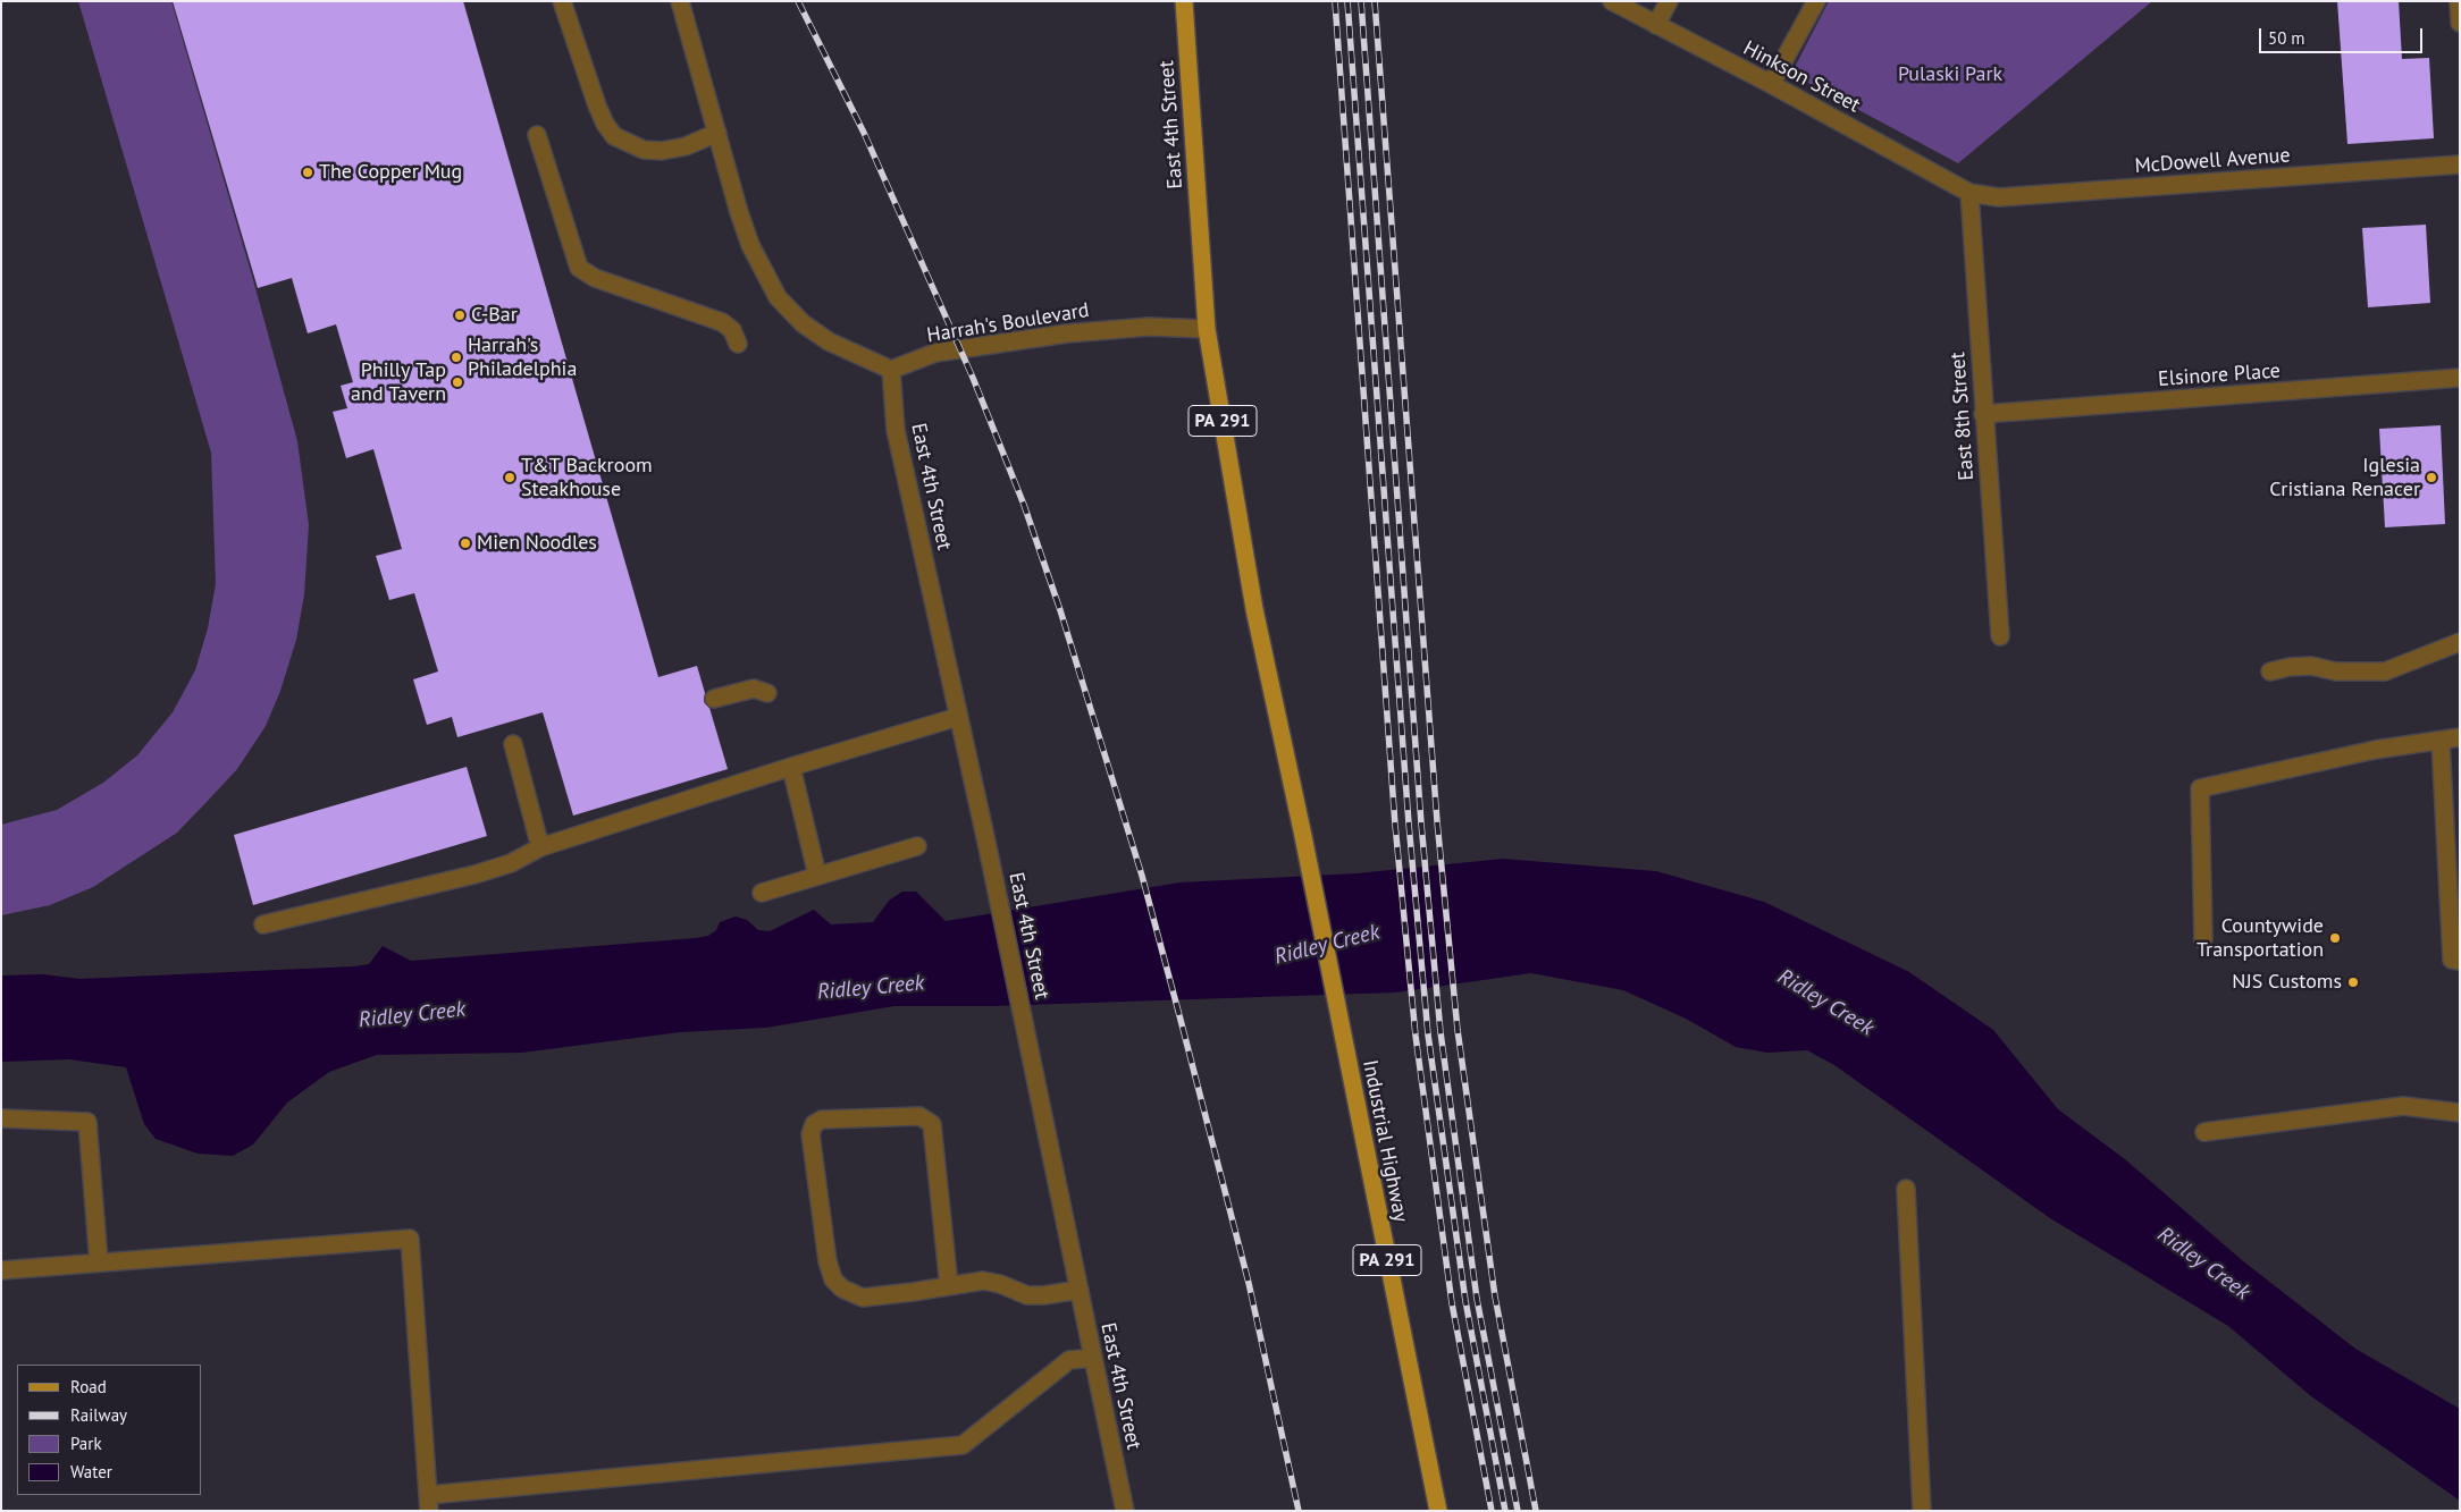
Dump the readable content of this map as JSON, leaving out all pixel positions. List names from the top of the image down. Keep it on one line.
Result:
{"streets":{"main road":["East 4th Street","PA 291","Industrial Highway"],"street":["Hinkson Street","McDowell Avenue","Harrah's Boulevard","Elsinore Place","East 8th Street"]},"crossings":[["Hinkson Street","McDowell Avenue"],["Hinkson Street","East 8th Street"],["East 4th Street","Harrah's Boulevard"],["East 4th Street","Industrial Highway"],["McDowell Avenue","East 8th Street"],["Elsinore Place","East 8th Street"]],"water":["Ridley Creek"],"parks":["Pulaski Park"],"places":["The Copper Mug","C-Bar","Harrah's Philadelphia","Philly Tap and Tavern","T&T Backroom Steakhouse","Iglesia Cristiana Renacer","Mien Noodles","Countywide Transportation","NJS Customs"],"legend":["Road","Railway","Park","Water"],"scale_bar":"50 m"}
